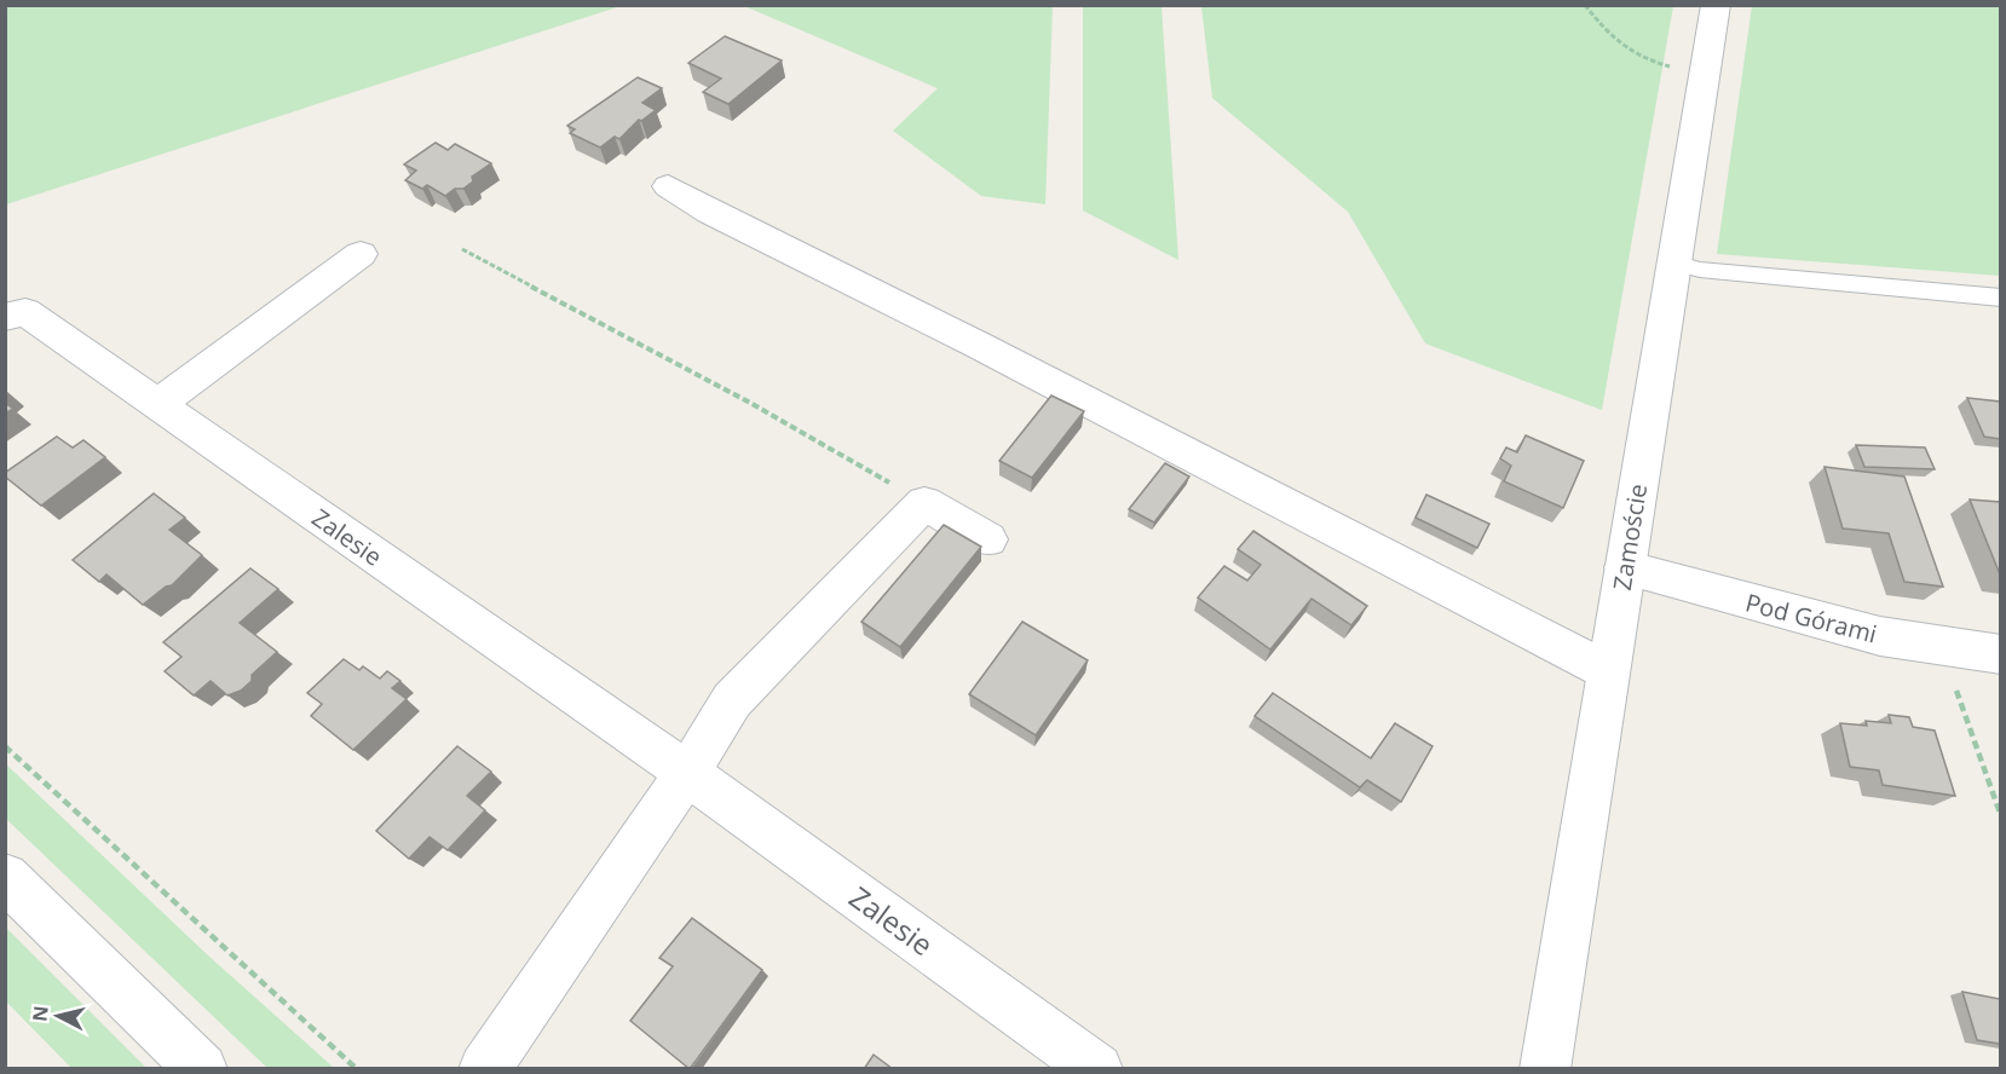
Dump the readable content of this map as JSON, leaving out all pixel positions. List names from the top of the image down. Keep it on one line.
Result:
{"streets":{"street":["Zalesie","Zamoście","Pod Górami"]},"crossings":[["Zamoście","Pod Górami"]],"north":"left"}
